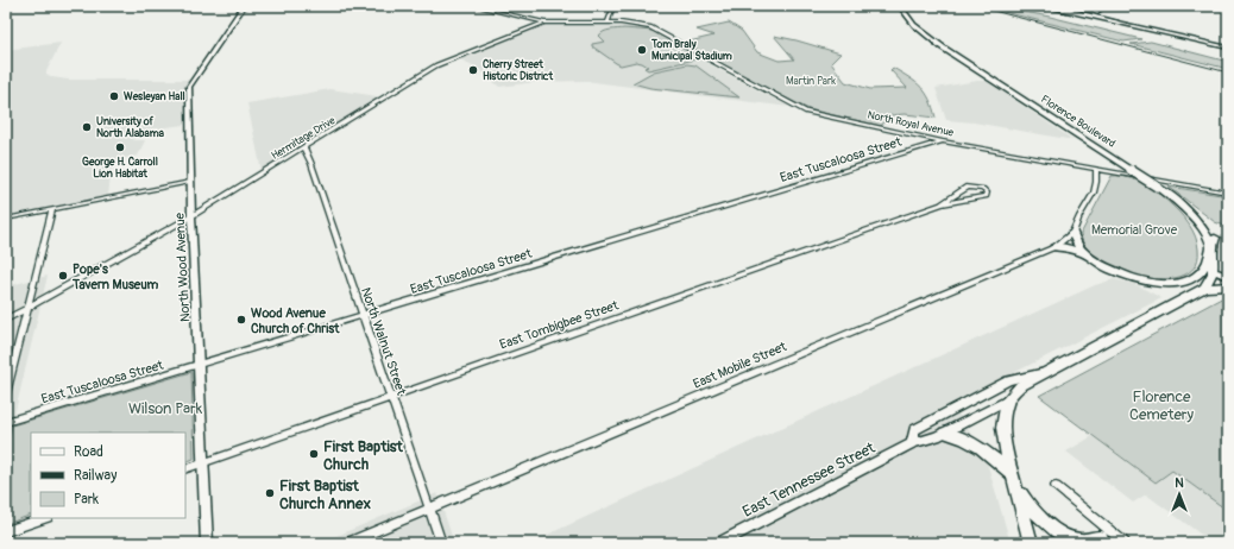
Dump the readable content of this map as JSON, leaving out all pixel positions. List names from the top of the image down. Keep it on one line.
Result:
{"streets":{"highway":["Florence Boulevard","East Tennessee Street"],"main road":["North Wood Avenue"],"street":["North Royal Avenue","Hermitage Drive","East Tuscaloosa Street","East Tombigbee Street","North Walnut Street","East Mobile Street"]},"crossings":[["North Royal Avenue","Hermitage Drive"],["North Royal Avenue","East Tuscaloosa Street"],["North Royal Avenue","East Mobile Street"],["Hermitage Drive","North Wood Avenue"],["Hermitage Drive","North Walnut Street"],["East Tuscaloosa Street","North Wood Avenue"],["East Tuscaloosa Street","North Walnut Street"],["North Wood Avenue","East Tombigbee Street"],["East Tombigbee Street","North Walnut Street"],["North Walnut Street","East Mobile Street"]],"parks":["Martin Park","Memorial Grove","Florence Cemetery","Wilson Park"],"places":["Tom Braly Municipal Stadium","Cherry Street Historic District","Wesleyan Hall","University of North Alabama","George H. Carroll Lion Habitat","Pope's Tavern Museum","Wood Avenue Church of Christ","First Baptist Church","First Baptist Church Annex"],"legend":["Road","Railway","Park"],"north":"top"}
